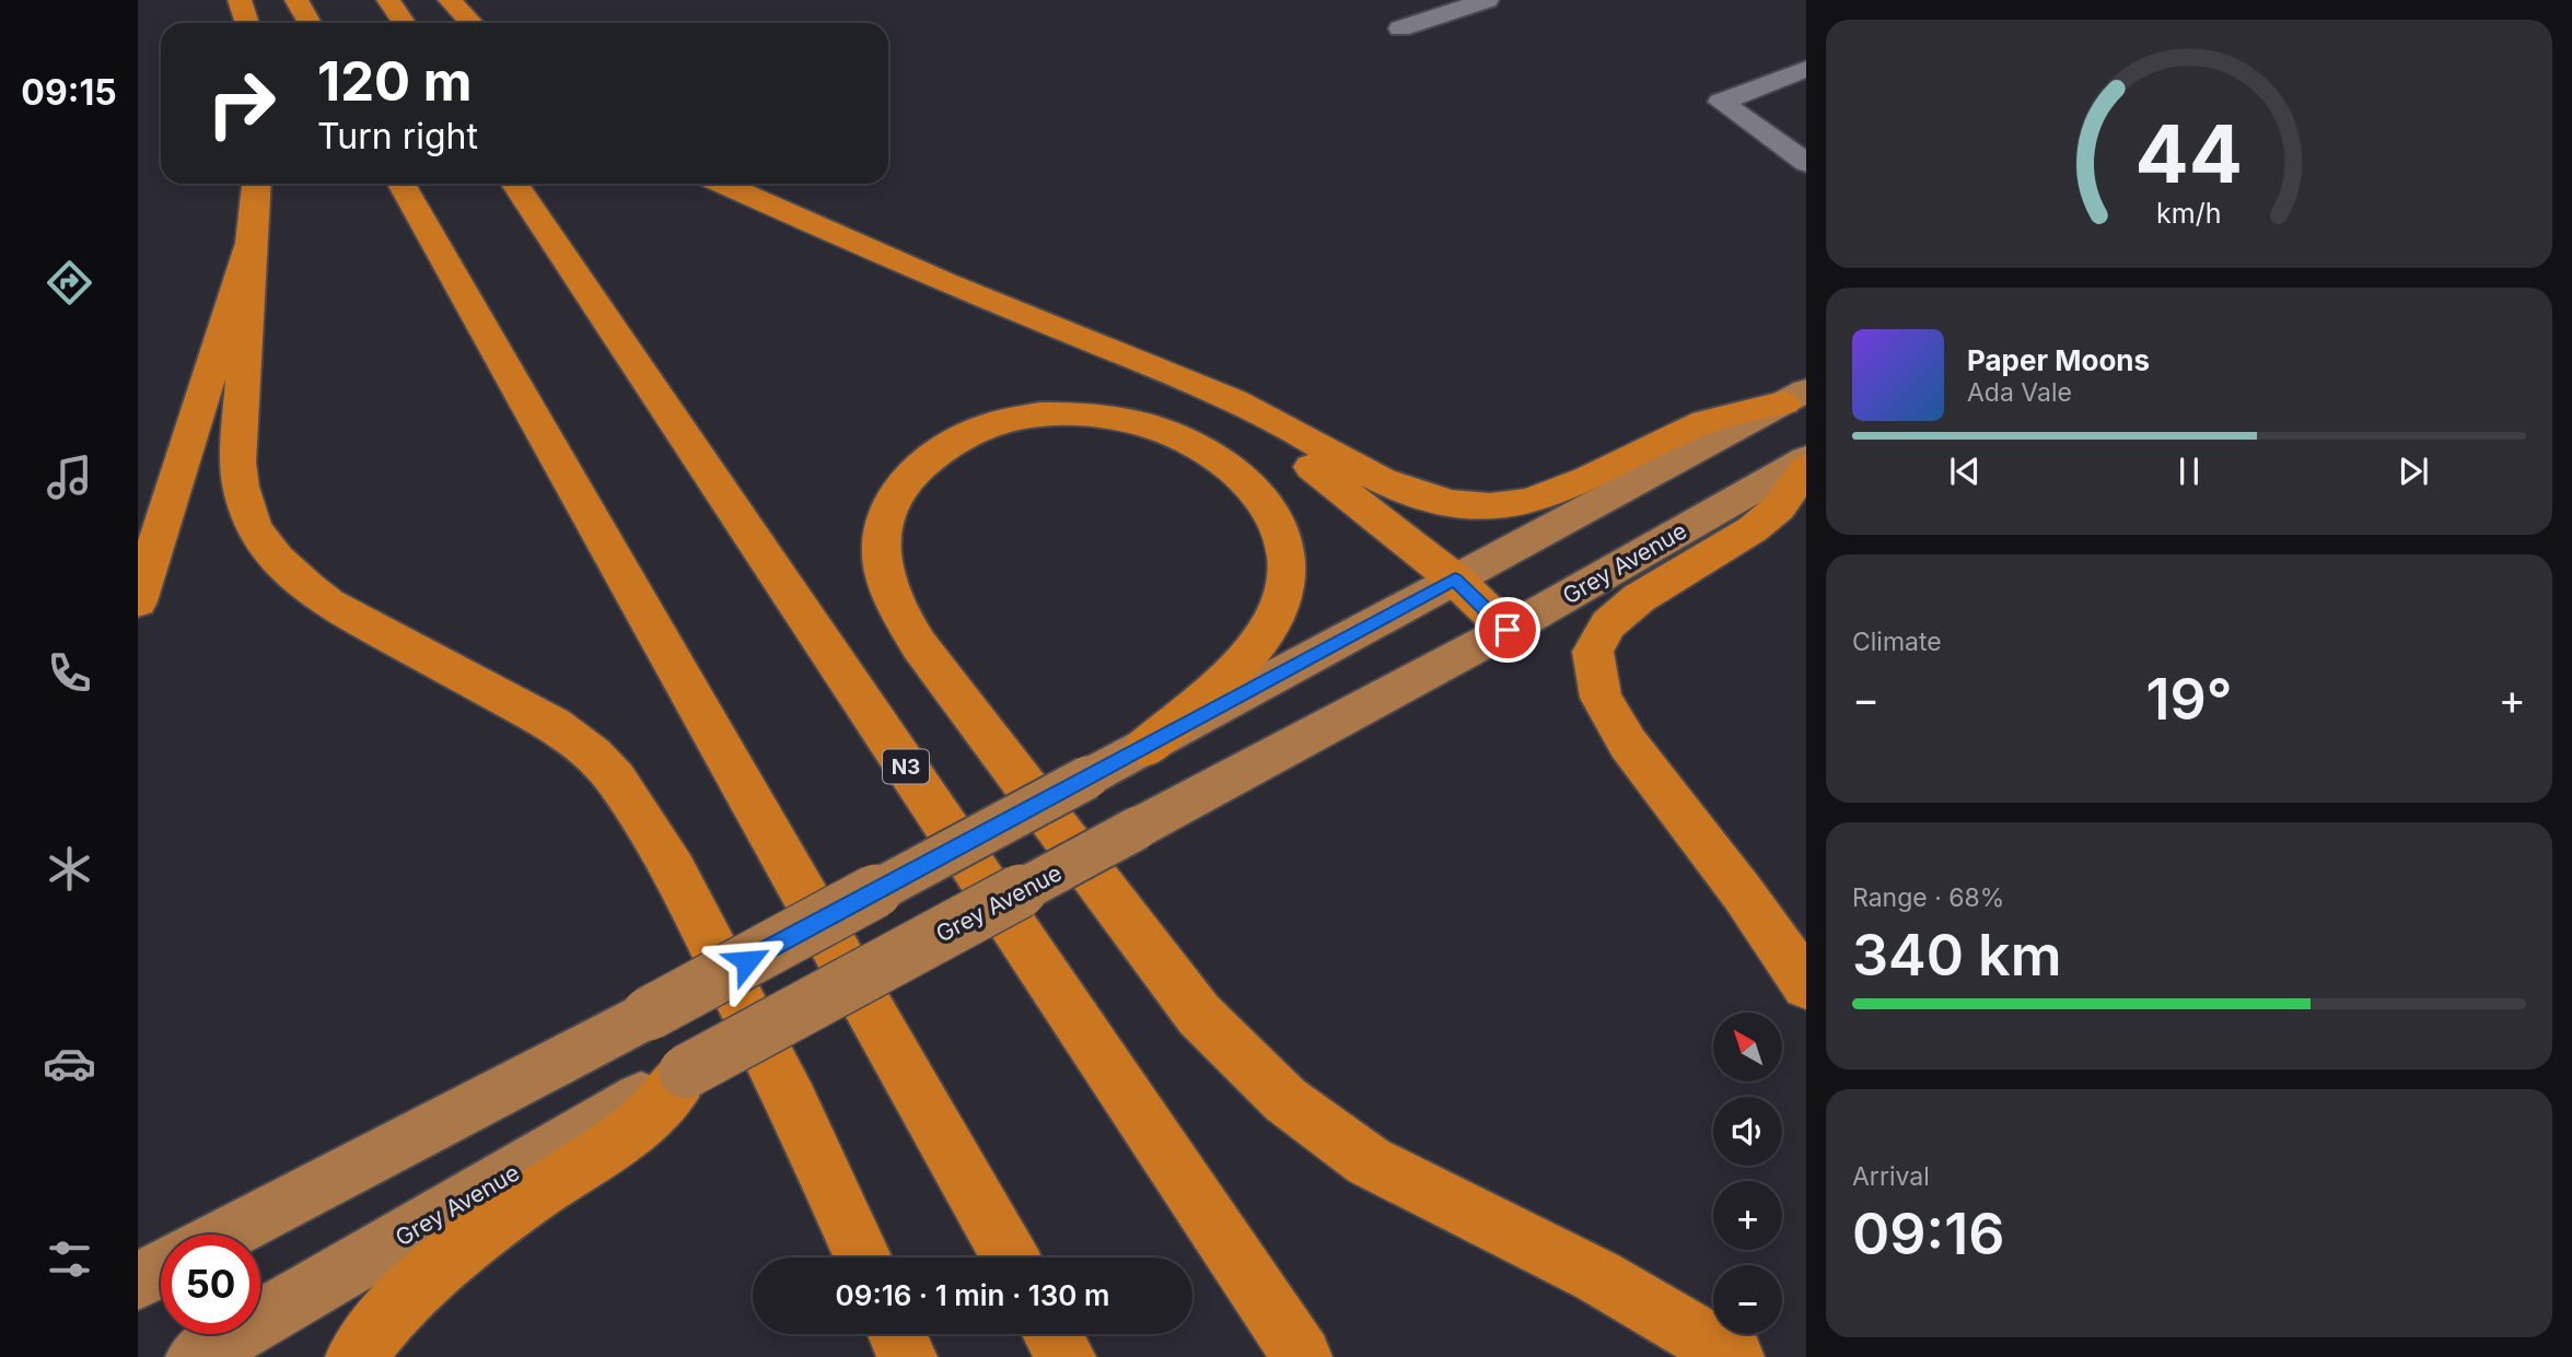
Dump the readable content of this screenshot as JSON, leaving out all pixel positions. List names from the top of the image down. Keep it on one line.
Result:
{"streets":{"highway":["N3"],"main road":["Grey Avenue"]},"north":"top left","page":{"tabs":"09:15","turn":["120 m","Turn right"],"song":["Paper Moons","Ada Vale"],"tile":["Climate",["Range · 68%","340 km"],["Arrival","09:16"]],"heat":["−","19°","+"],"map_buttons":["+","−"],"limit":"50","trip":"09:16 · 1 min · 130 m","gauge":["44","km/h"]}}
